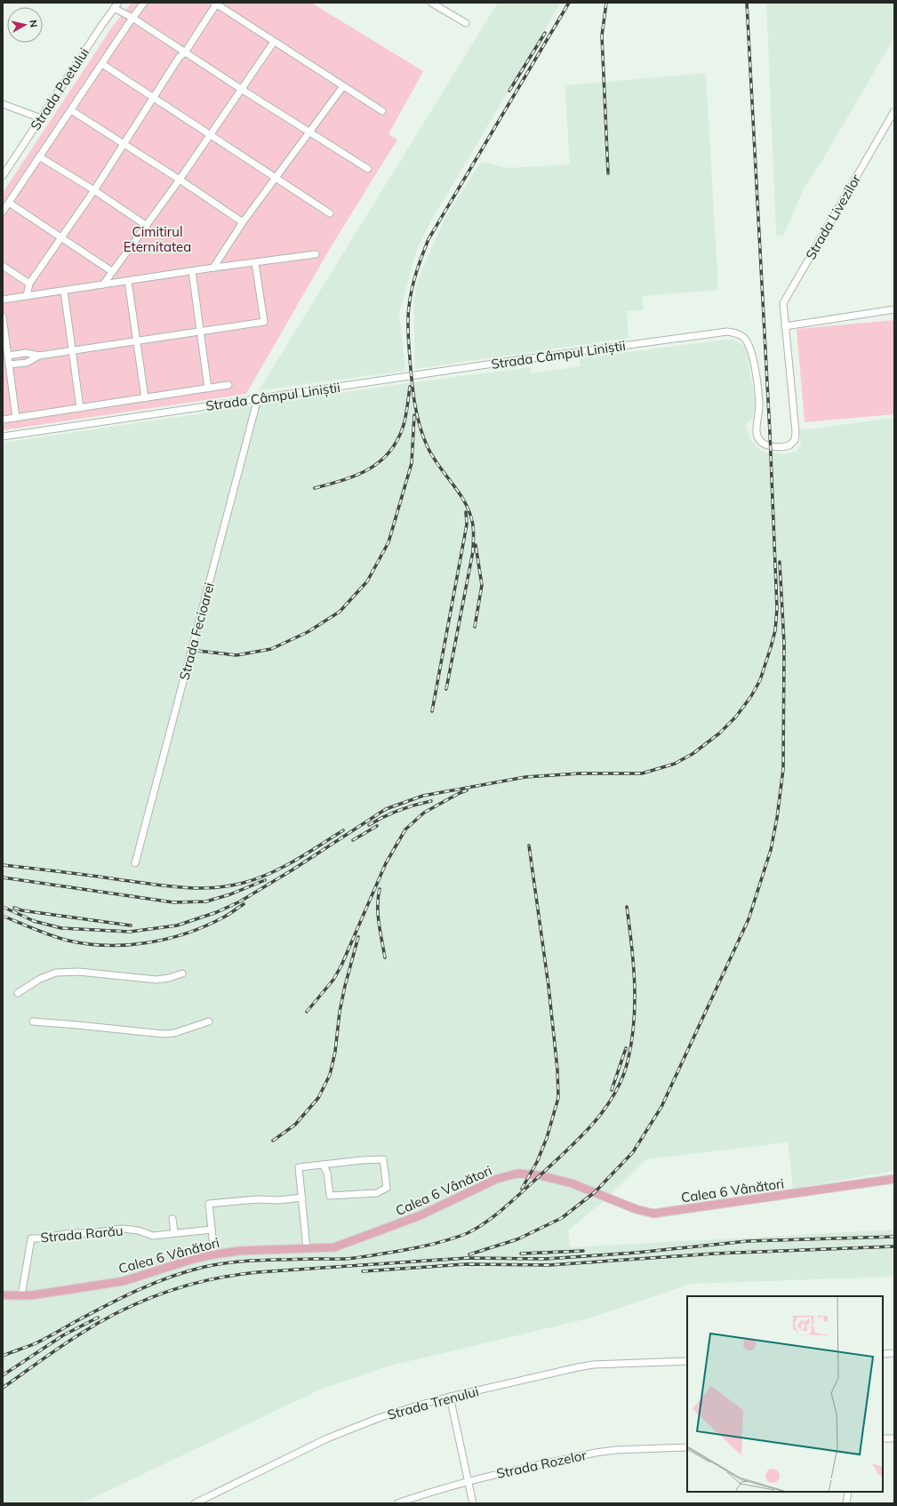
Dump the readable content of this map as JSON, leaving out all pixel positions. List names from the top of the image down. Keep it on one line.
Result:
{"streets":{"main road":["Calea 6 Vânători"],"street":["Strada Poetului","Strada Livezilor","Strada Câmpul Liniștii","Strada Fecioarei","Strada Rarău","Strada Trenului","Strada Rozelor"]},"crossings":[["Strada Livezilor","Strada Câmpul Liniștii"],["Strada Câmpul Liniștii","Strada Fecioarei"],["Calea 6 Vânători","Strada Rarău"]],"parks":["Cimitirul Eternitatea"],"north":"right"}
